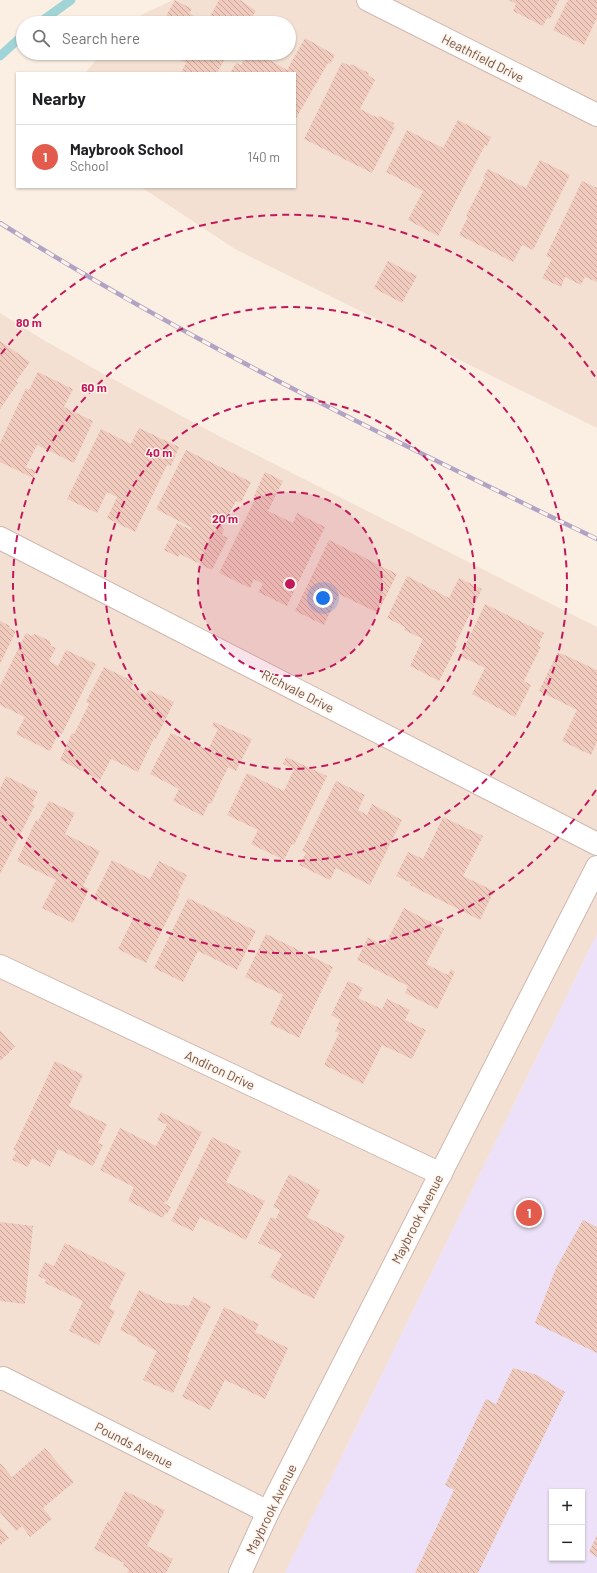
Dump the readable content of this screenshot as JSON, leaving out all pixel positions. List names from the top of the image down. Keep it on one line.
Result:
{"streets":{"street":["Heathfield Drive","Richvale Drive","Andiron Drive","Maybrook Avenue","Pounds Avenue"]},"crossings":[["Andiron Drive","Maybrook Avenue"],["Maybrook Avenue","Pounds Avenue"]],"page":{"search":"Search here","heading":"Nearby","list":[{"mark":"1","name":"Maybrook School","note":"School","value":"140 m"}],"pins":"1","map_buttons":["+","−"]},"rings":["80 m","60 m","40 m","20 m"]}
